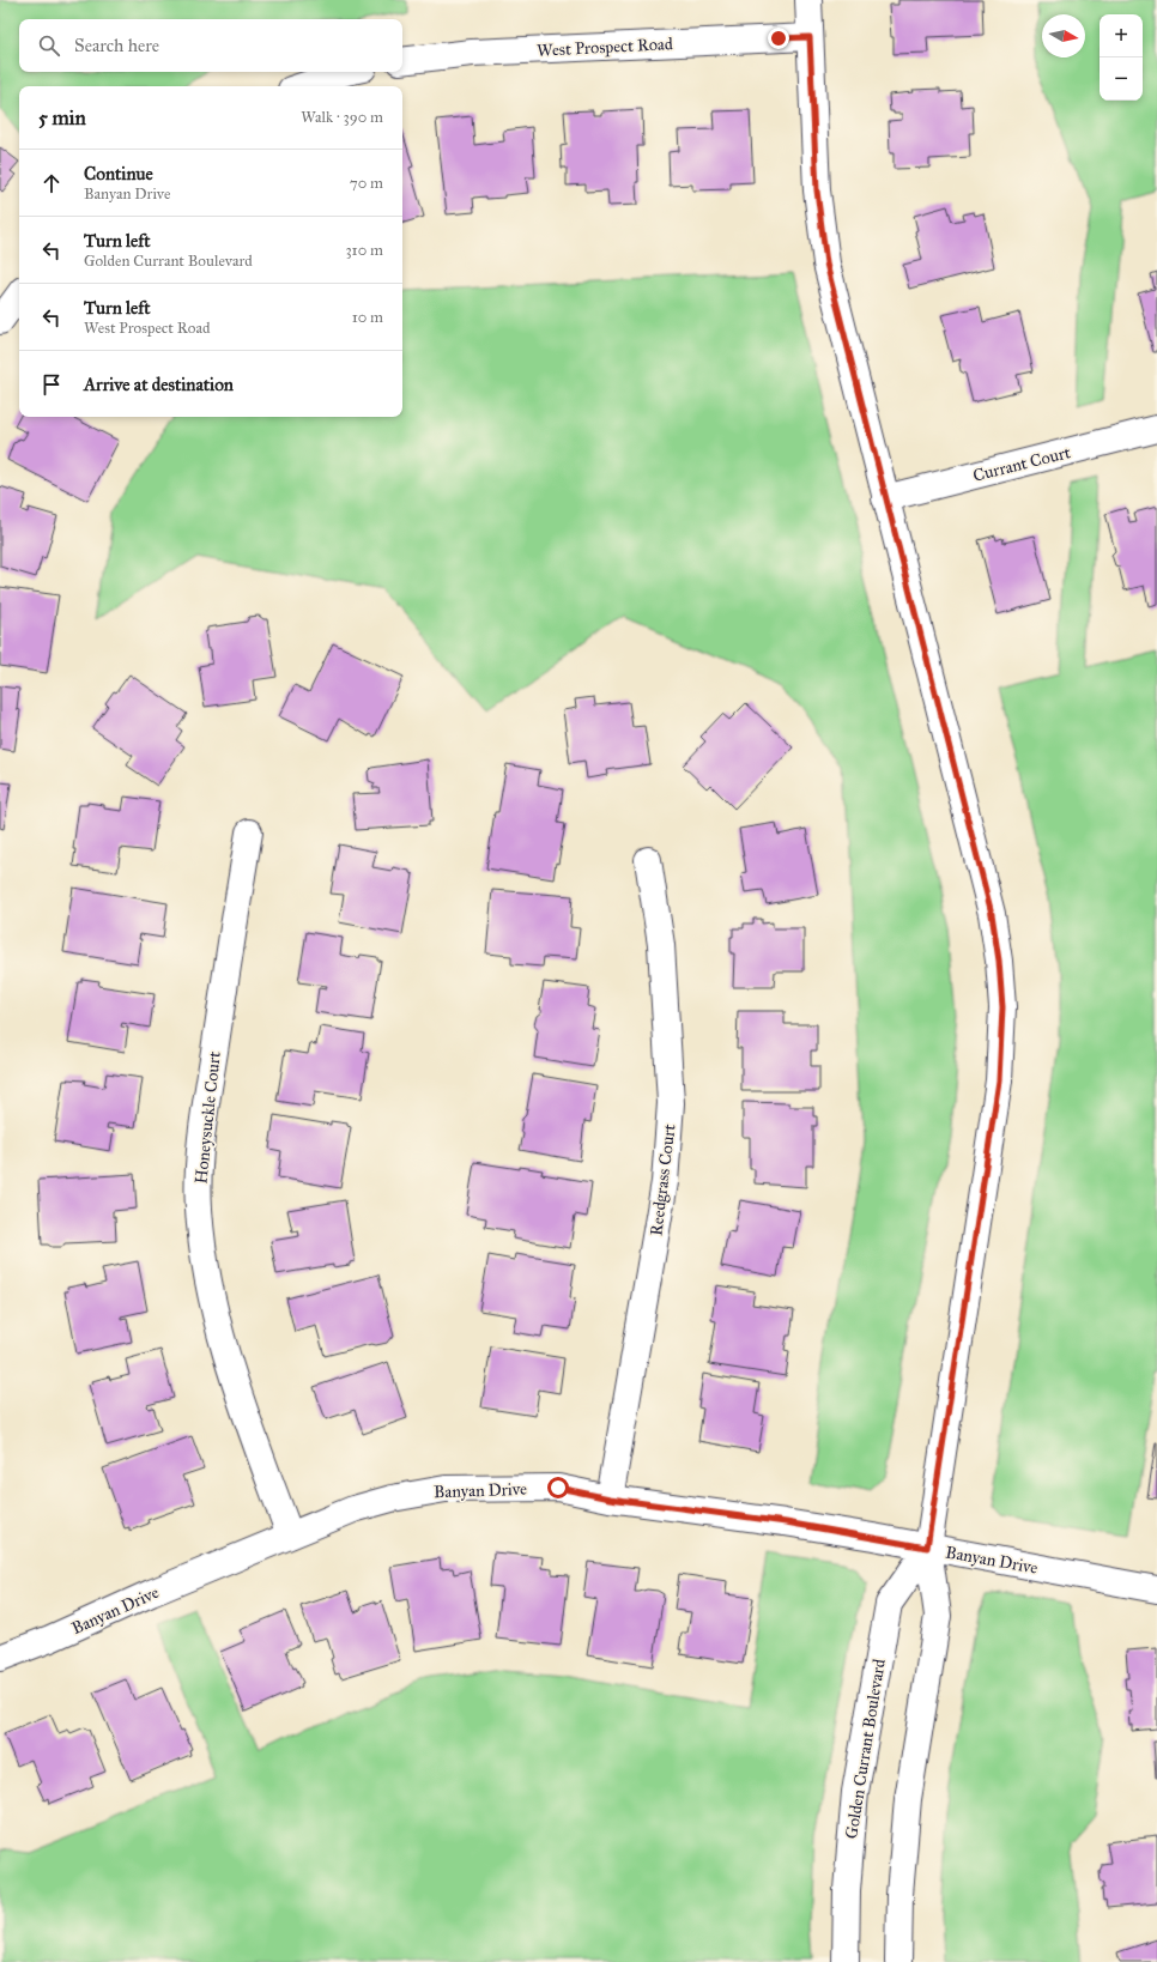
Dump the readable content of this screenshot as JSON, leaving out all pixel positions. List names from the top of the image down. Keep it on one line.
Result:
{"streets":{"street":["West Prospect Road","Currant Court","Honeysuckle Court","Reedgrass Court","Banyan Drive","Golden Currant Boulevard"]},"crossings":[["West Prospect Road","Golden Currant Boulevard"],["Currant Court","Golden Currant Boulevard"],["Honeysuckle Court","Banyan Drive"],["Reedgrass Court","Banyan Drive"],["Banyan Drive","Golden Currant Boulevard"]],"north":"right","page":{"map_buttons":["+","−"],"search":"Search here","heading":["5 min","Walk · 390 m"],"list":[["Continue","Banyan Drive","70 m"],["Turn left","Golden Currant Boulevard","310 m"],["Turn left","West Prospect Road","10 m"],"Arrive at destination"]}}
